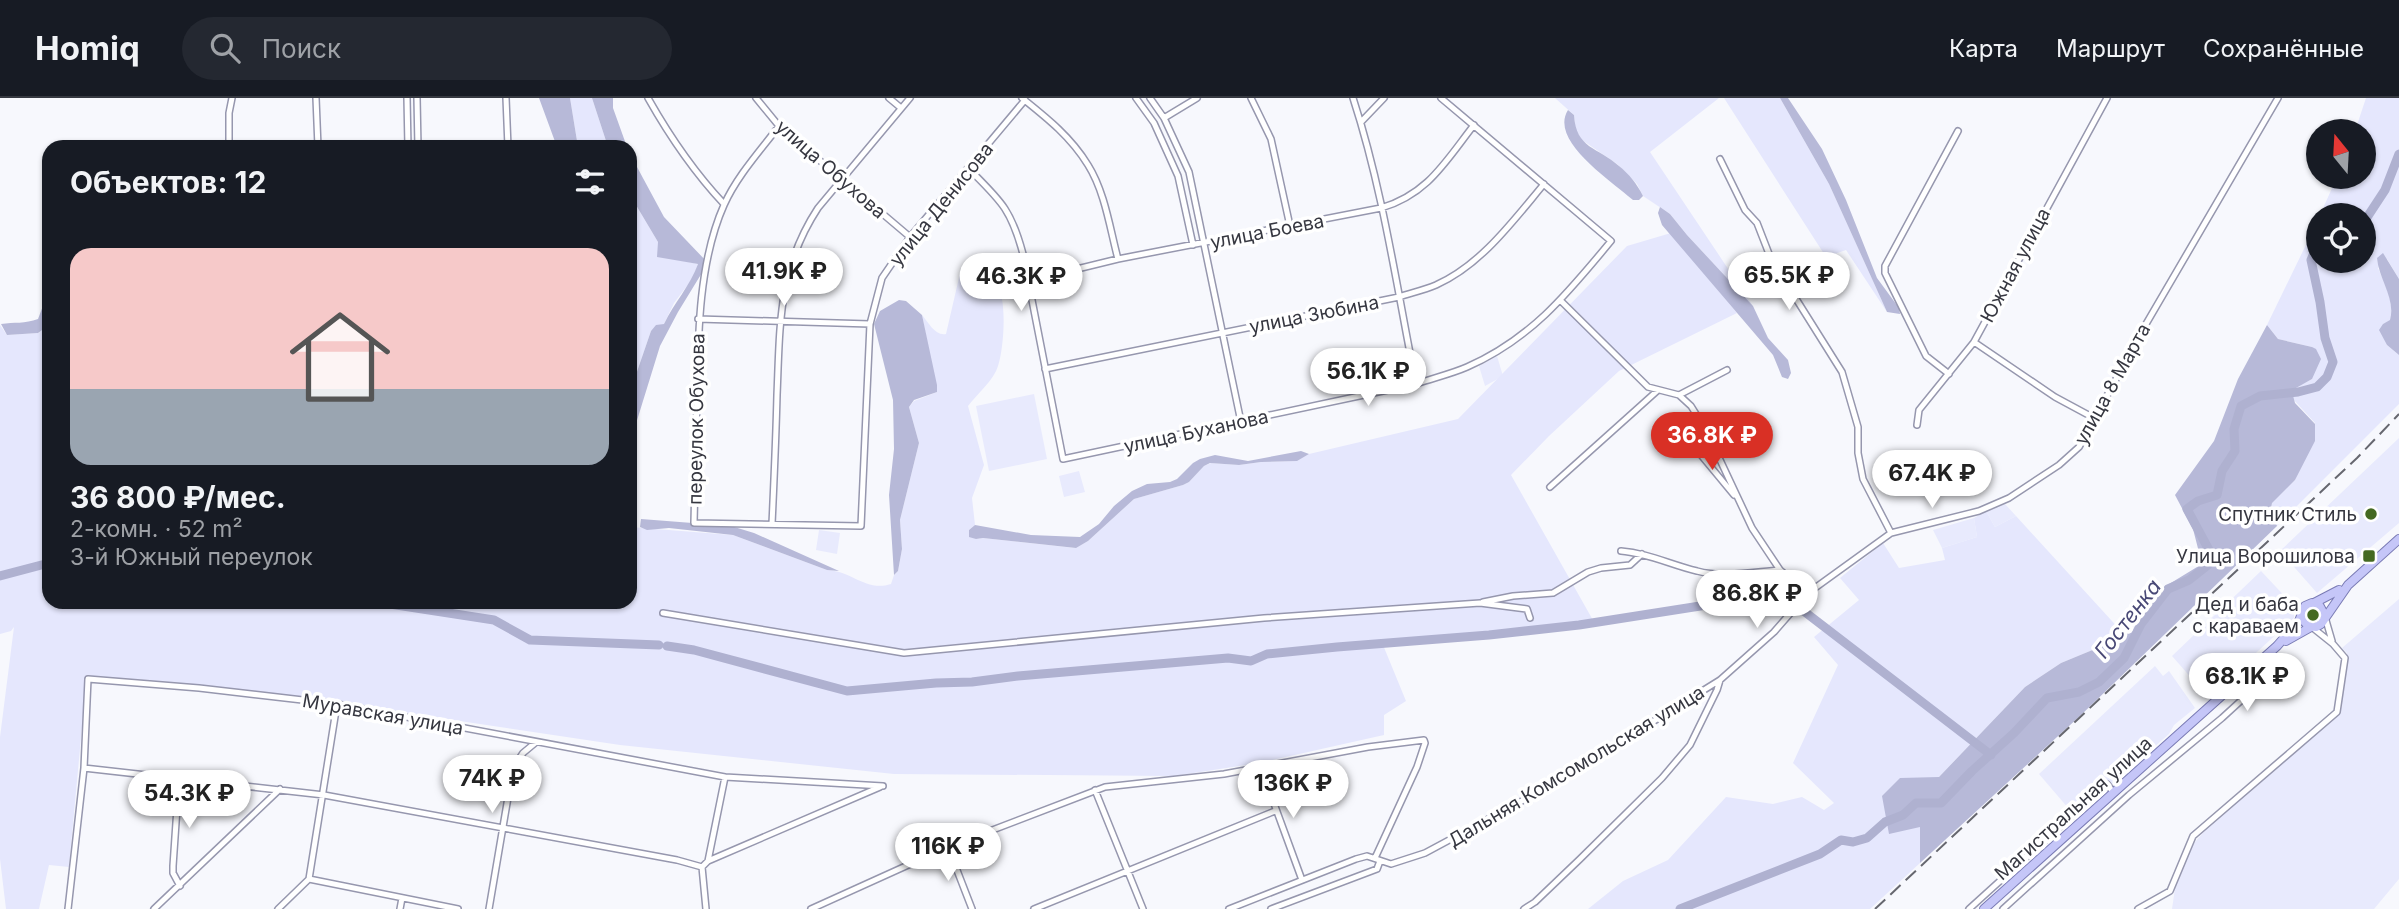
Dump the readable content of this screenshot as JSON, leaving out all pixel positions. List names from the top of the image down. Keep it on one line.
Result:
{"streets":{"main road":["Магистральная улица"],"street":["улица Обухова","улица Денисова","улица Боева","Южная улица","улица Зюбина","улица 8 Марта","переулок Обухова","улица Буханова","Муравская улица","Дальняя Комсомольская улица"]},"crossings":[["улица Обухова","улица Денисова"],["улица Обухова","переулок Обухова"],["улица Денисова","переулок Обухова"],["улица Зюбина","улица Буханова"],["улица 8 Марта","Дальняя Комсомольская улица"]],"water":["Гостенка"],"places":{"other":["Спутник Стиль","Дед и баба с караваем"],"transit":["Улица Ворошилова"]},"north":"top","page":{"header":"Homiq","search":"Поиск","nav":["Карта","Маршрут","Сохранённые"],"heading":"Объектов: 12","list":[{"name":"36 800 ₽/мес.","note":"2-комн. · 52 m² · 3-й Южный переулок"}],"price":["41.9K ₽","65.5K ₽","46.3K ₽","56.1K ₽","36.8K ₽","67.4K ₽","86.8K ₽","68.1K ₽","74K ₽","136K ₽","54.3K ₽","116K ₽"]}}
